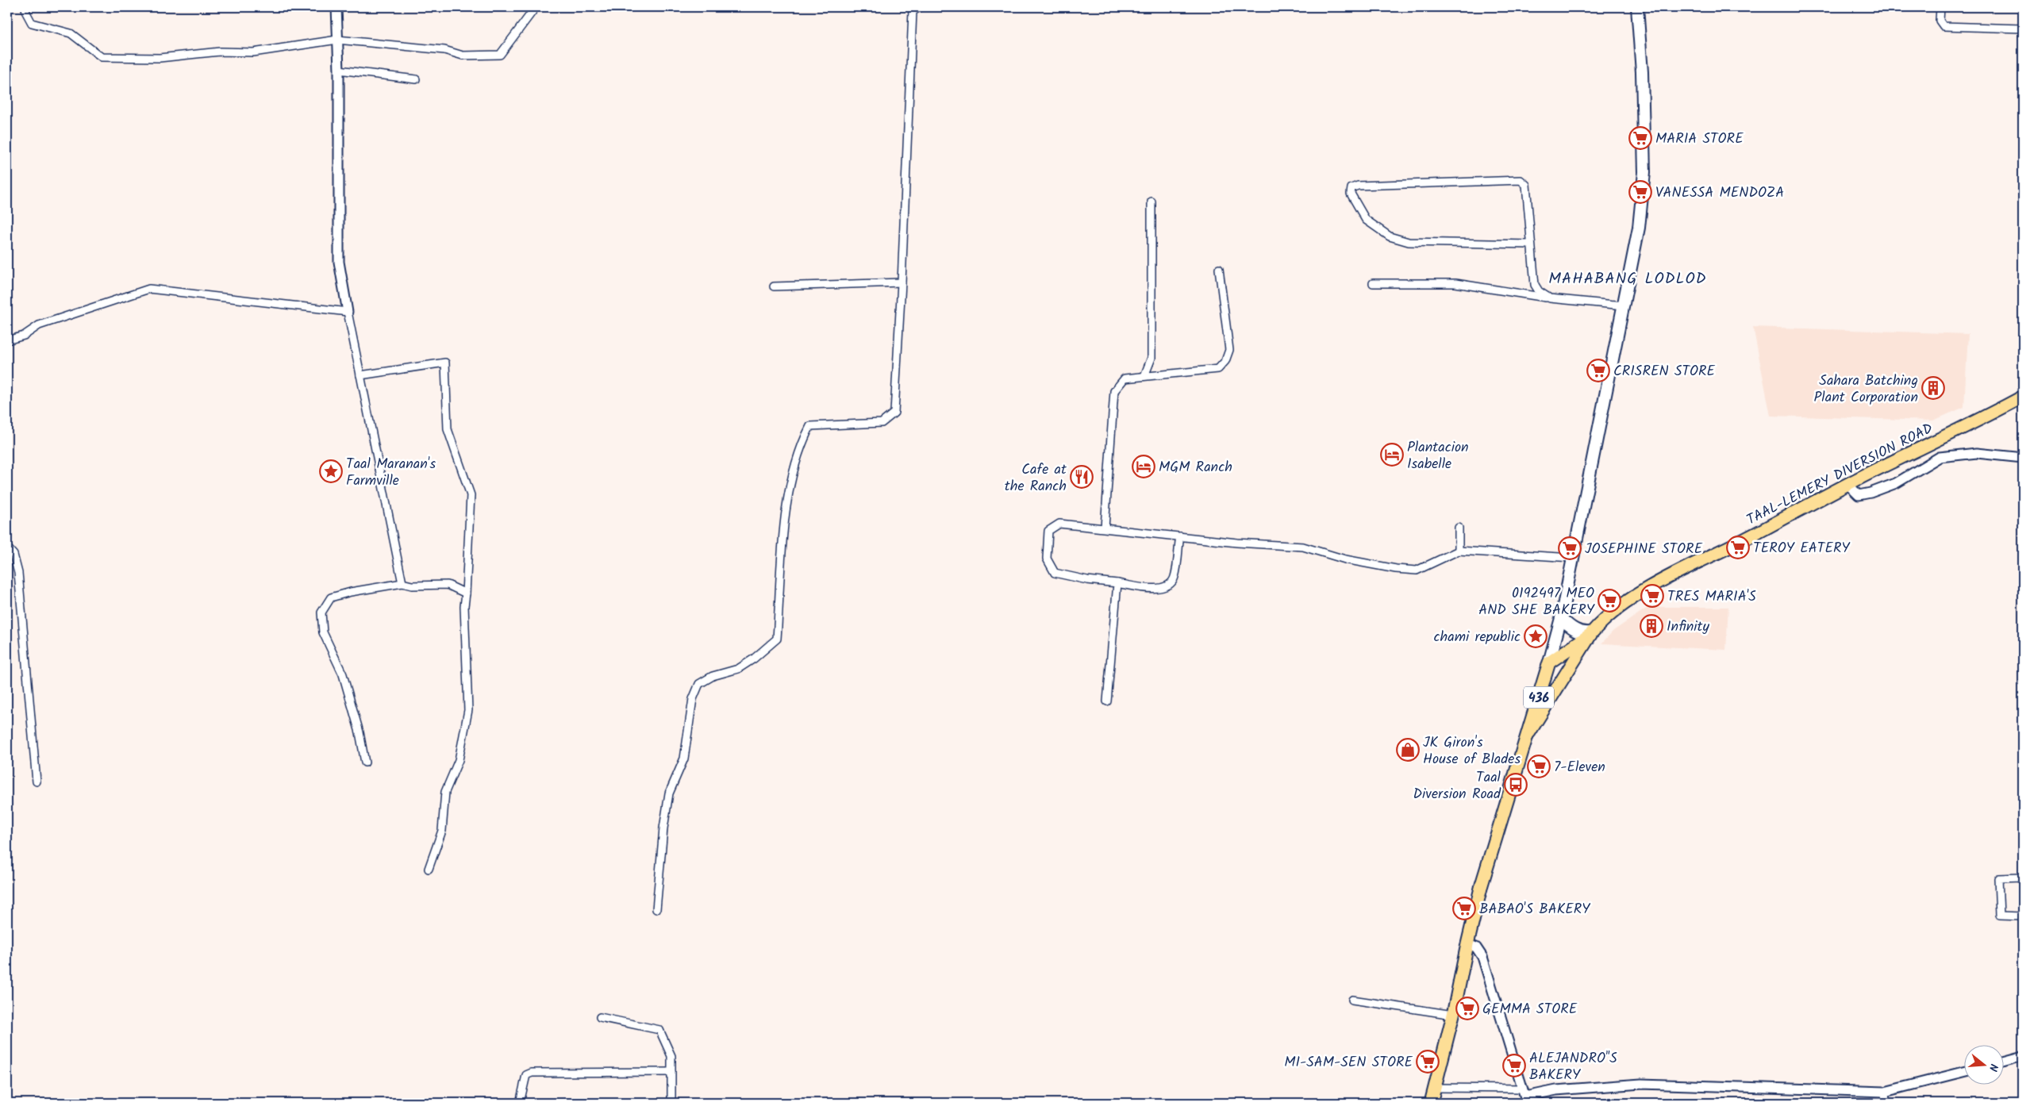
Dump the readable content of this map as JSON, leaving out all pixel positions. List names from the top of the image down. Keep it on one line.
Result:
{"streets":{"main road":["TAAL-LEMERY DIVERSION ROAD","436"]},"crossings":[["TAAL-LEMERY DIVERSION ROAD","436"]],"districts":["MAHABANG LODLOD"],"places":{"supermarket":["MARIA STORE","VANESSA MENDOZA","CRISREN STORE","TEROY EATERY","JOSEPHINE STORE","TRES MARIA'S","0192497 MEO AND SHE BAKERY","7-Eleven","BABAO'S BAKERY","GEMMA STORE","MI-SAM-SEN STORE","ALEJANDRO''S BAKERY"],"building":["Sahara Batching Plant Corporation","Infinity"],"hotel":["Plantacion Isabelle","MGM Ranch"],"place":["Taal Maranan's Farmville","chami republic"],"restaurant":["Cafe at the Ranch"],"shop":["JK Giron's House of Blades"],"bus stop":["Taal Diversion Road"]},"north":"right"}
